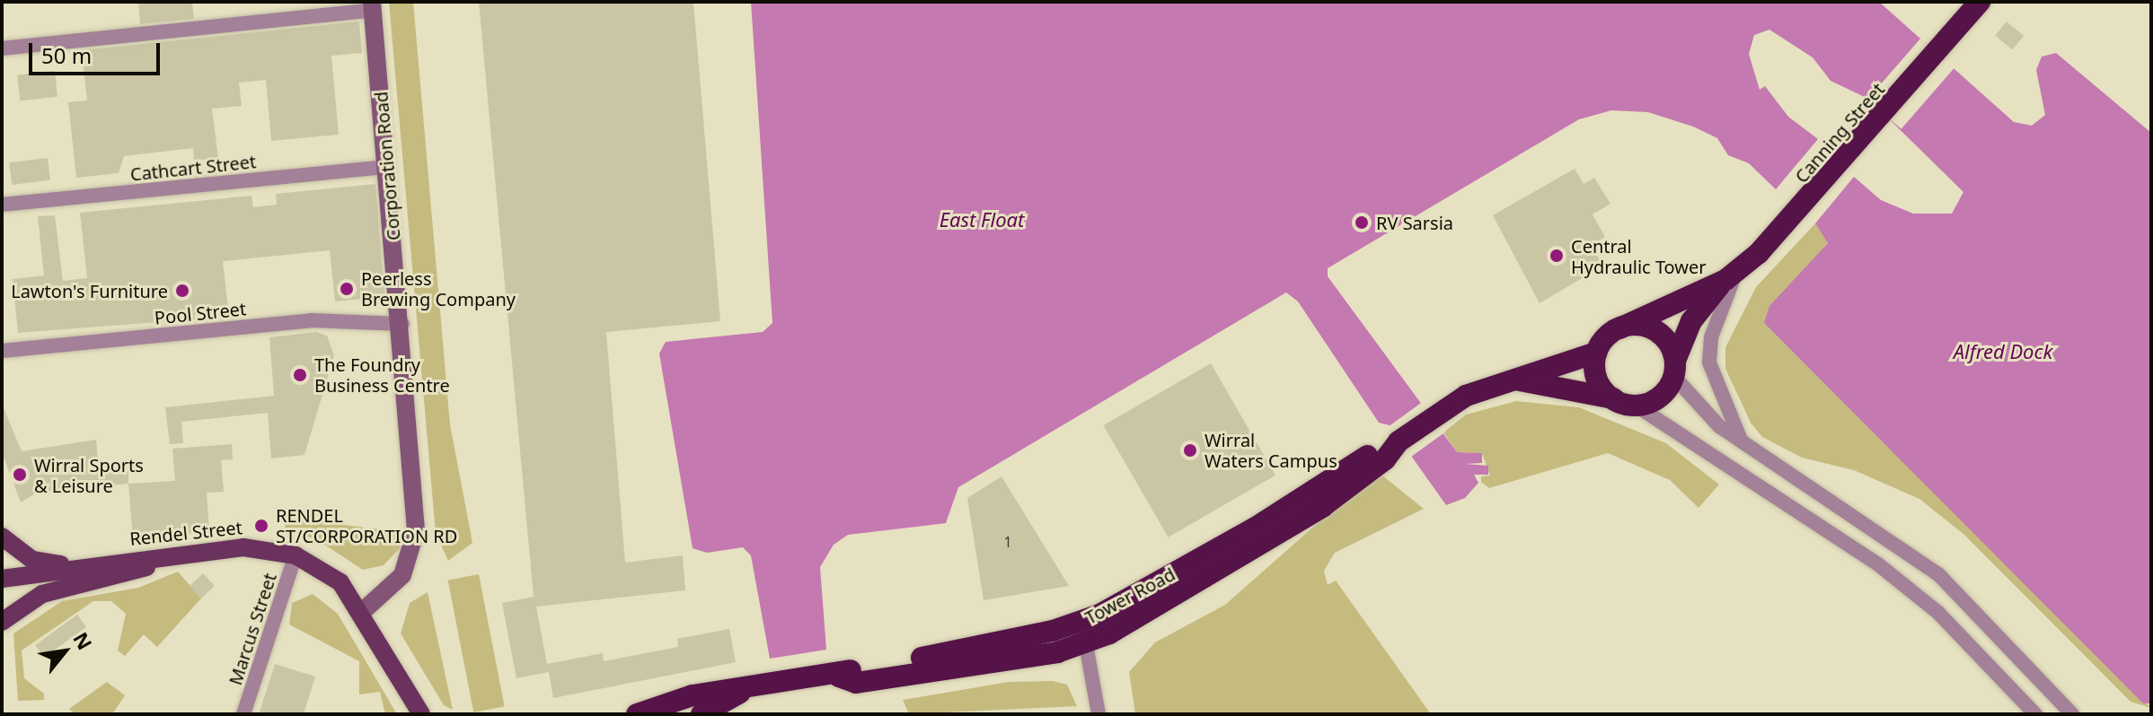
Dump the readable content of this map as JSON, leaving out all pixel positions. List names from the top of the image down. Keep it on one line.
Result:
{"streets":{"highway":["Canning Street","Tower Road"],"main road":["Corporation Road","Rendel Street"],"street":["Cathcart Street","Pool Street","Marcus Street"]},"crossings":[["Canning Street","Tower Road"],["Corporation Road","Cathcart Street"],["Corporation Road","Pool Street"],["Corporation Road","Rendel Street"],["Rendel Street","Marcus Street"]],"water":["East Float","Alfred Dock"],"places":["RV Sarsia","Central Hydraulic Tower","Peerless Brewing Company","Lawton's Furniture","The Foundry Business Centre","Wirral Waters Campus","Wirral Sports & Leisure","RENDEL ST/CORPORATION RD"],"house_numbers":["1"],"scale_bar":"50 m","north":"top right"}
